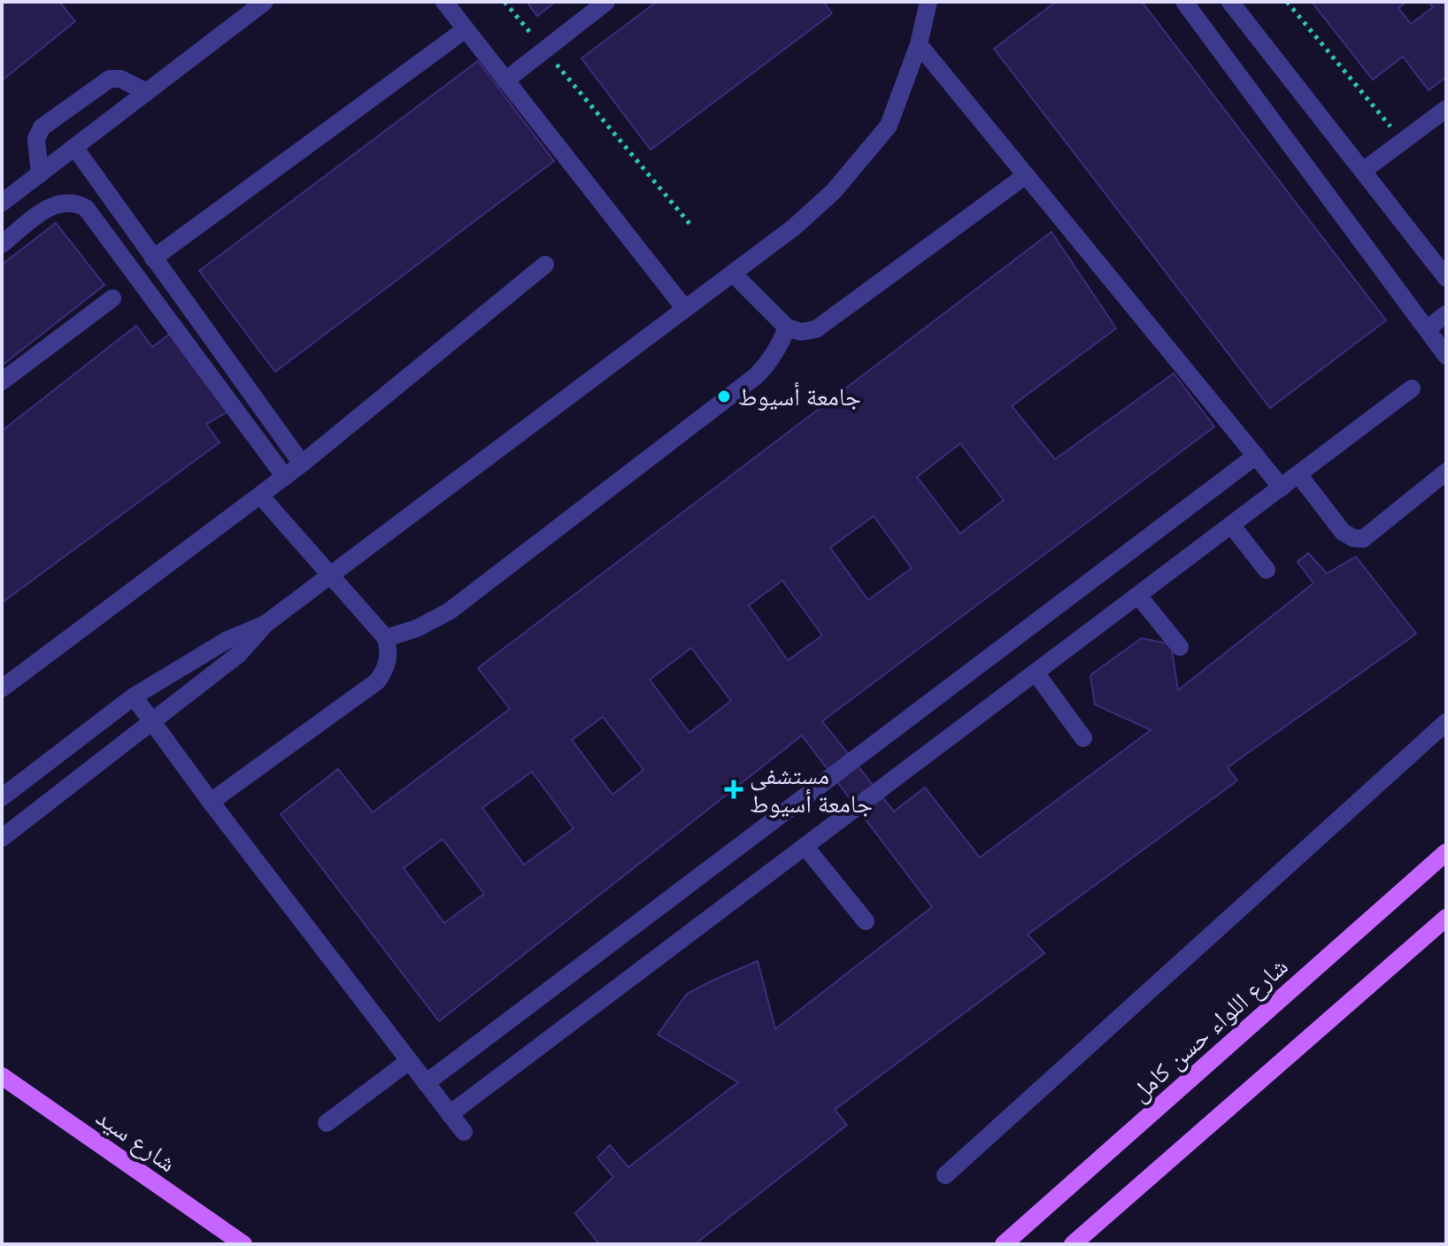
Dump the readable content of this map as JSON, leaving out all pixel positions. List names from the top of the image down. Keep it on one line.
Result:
{"streets":{"main road":["شارع اللواء حسن كامل","شارع سيد"]},"places":{"other":["جامعة أسيوط"],"health":["مستشفی جامعة أسيوط"]}}
